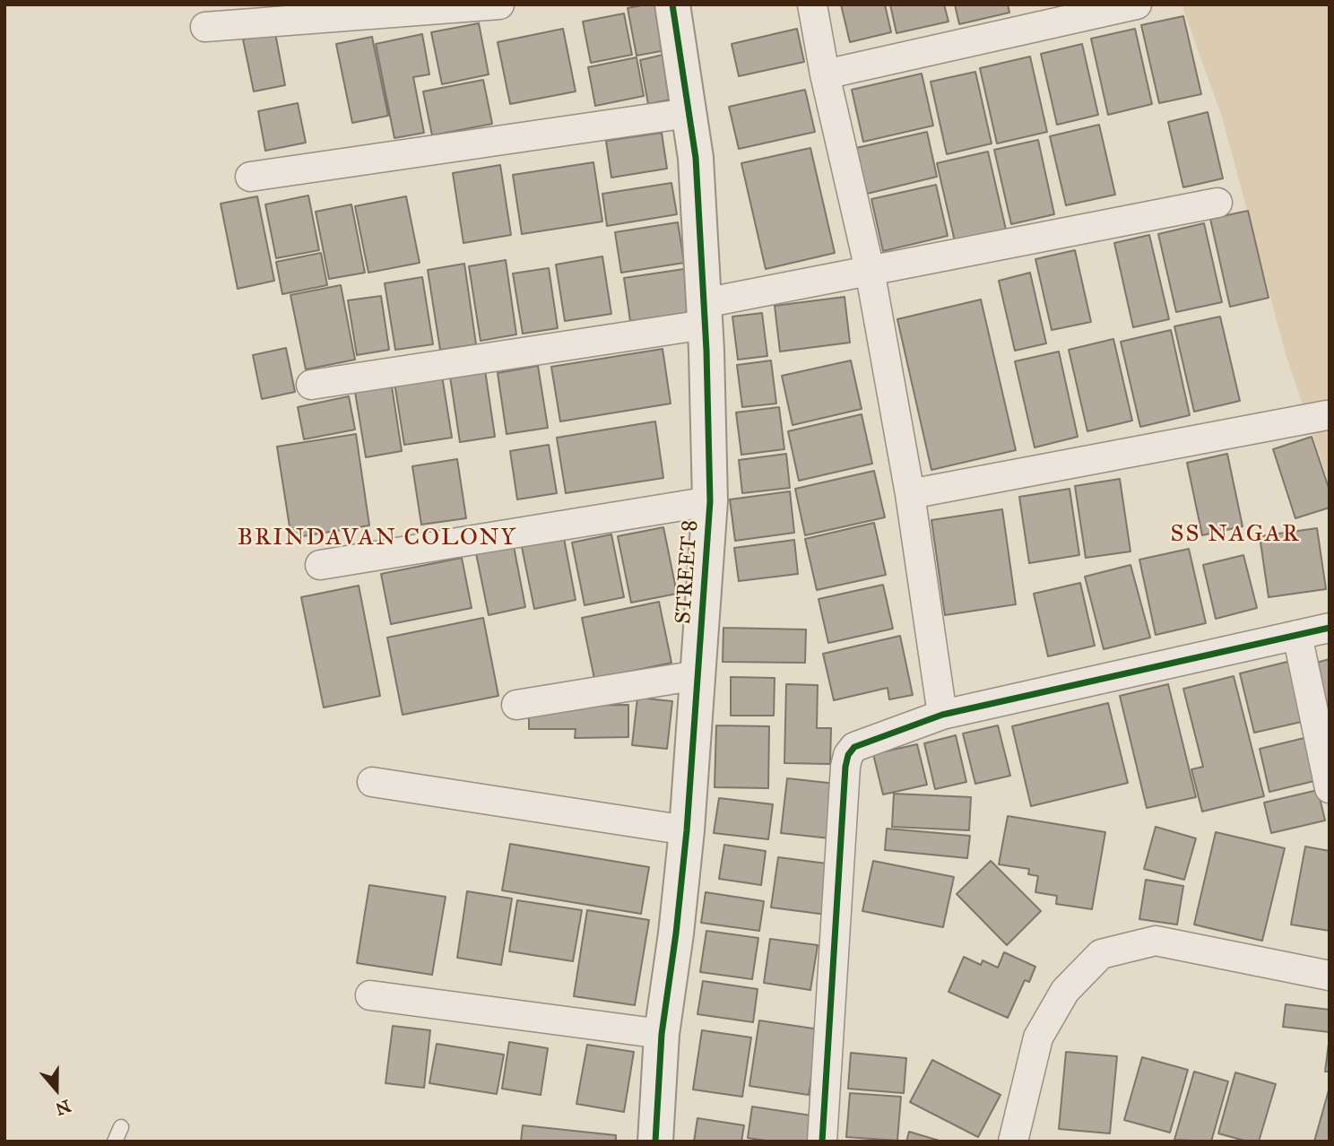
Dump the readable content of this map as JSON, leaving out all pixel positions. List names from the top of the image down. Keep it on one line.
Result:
{"streets":{"street":["STREET 8"]},"districts":["SS NAGAR","BRINDAVAN COLONY"],"north":"bottom"}
